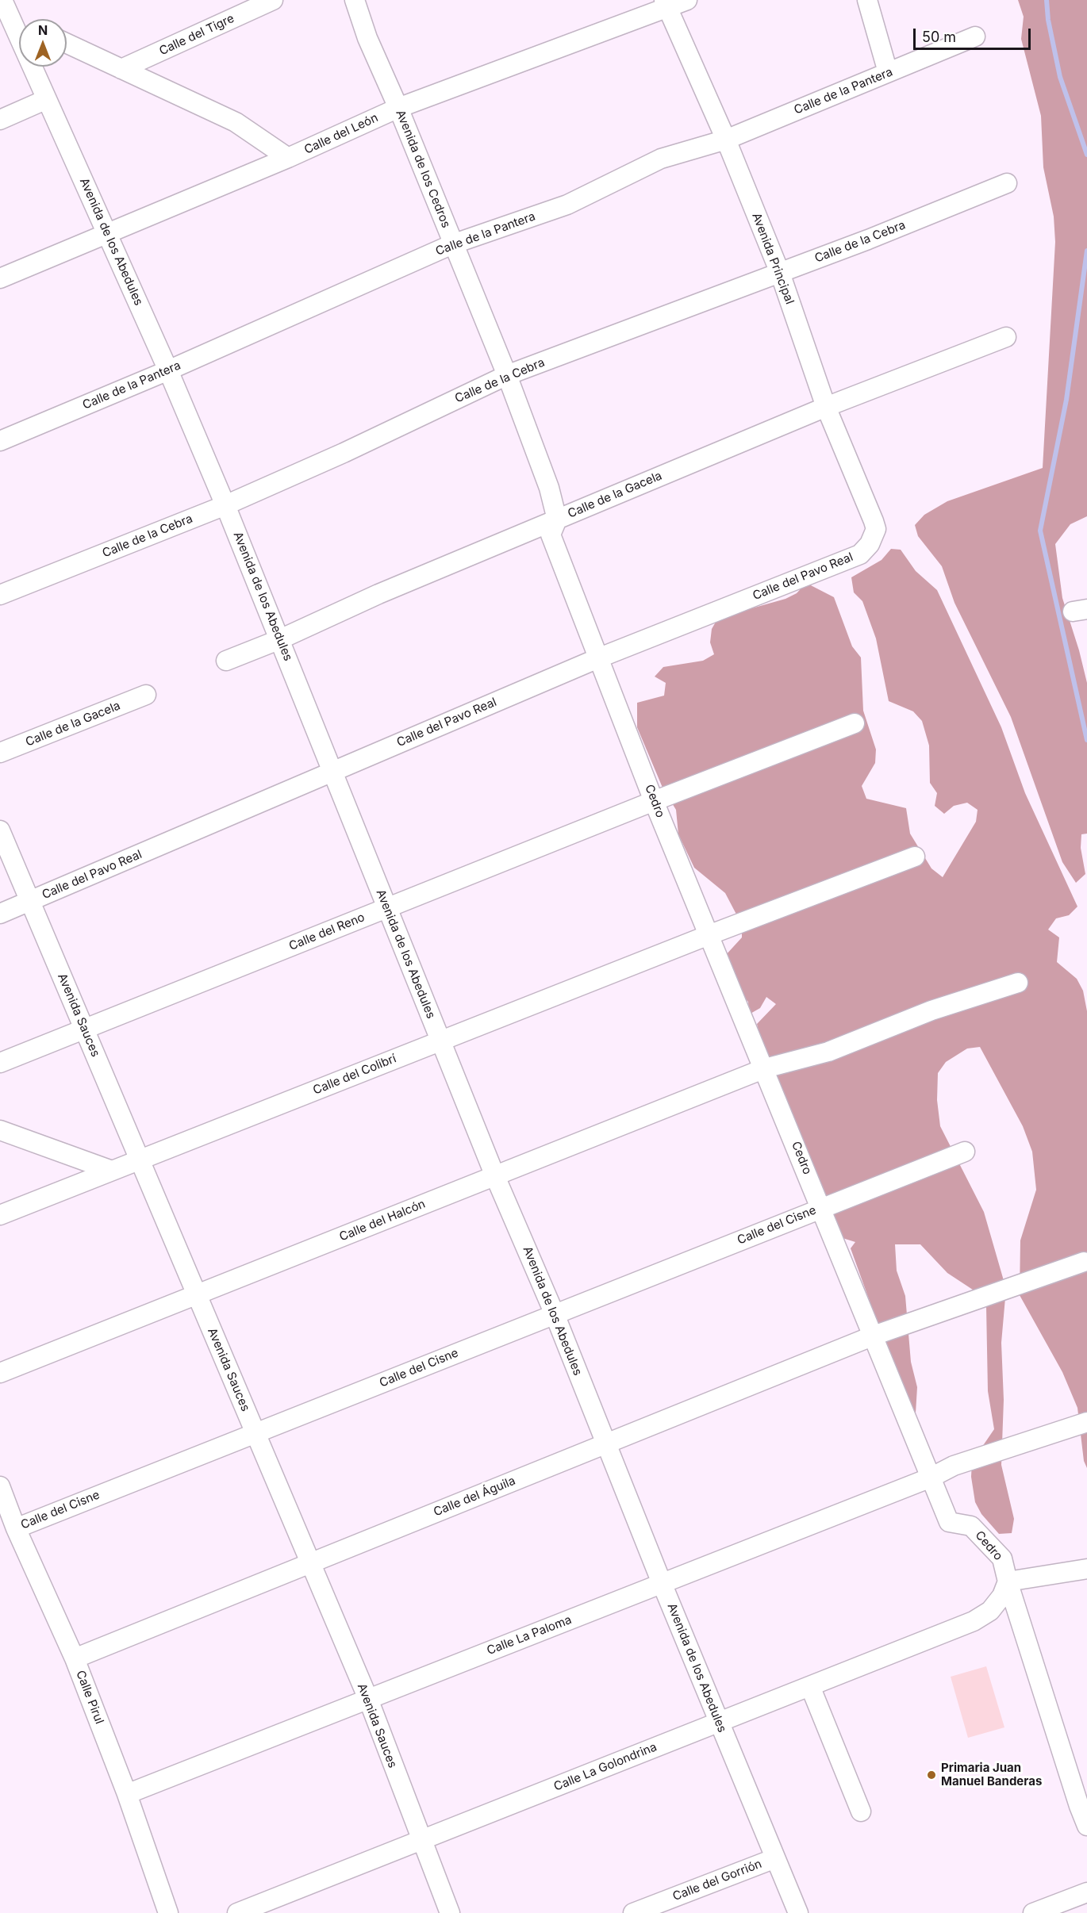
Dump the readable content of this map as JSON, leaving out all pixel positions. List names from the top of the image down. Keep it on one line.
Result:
{"streets":{"street":["Calle del Tigre","Calle de la Pantera","Calle del León","Avenida de los Cedros","Avenida de los Abedules","Calle de la Cebra","Avenida Principal","Calle de la Gacela","Calle del Pavo Real","Cedro","Calle del Reno","Avenida Sauces","Calle del Colibrí","Calle del Halcón","Calle del Cisne","Calle del Águila","Calle La Paloma","Calle Pirul","Calle La Golondrina","Calle del Gorrión"]},"crossings":[["Calle de la Pantera","Avenida de los Cedros"],["Calle de la Pantera","Avenida de los Abedules"],["Calle de la Pantera","Avenida Principal"],["Calle del León","Avenida de los Cedros"],["Calle del León","Avenida de los Abedules"],["Calle del León","Avenida Principal"],["Avenida de los Cedros","Calle de la Cebra"],["Avenida de los Cedros","Calle de la Gacela"],["Avenida de los Cedros","Calle del Pavo Real"],["Avenida de los Cedros","Cedro"],["Avenida de los Abedules","Calle de la Cebra"],["Avenida de los Abedules","Calle de la Gacela"],["Avenida de los Abedules","Calle del Pavo Real"],["Avenida de los Abedules","Calle del Reno"],["Avenida de los Abedules","Calle del Colibrí"],["Avenida de los Abedules","Calle del Halcón"],["Avenida de los Abedules","Calle del Cisne"],["Avenida de los Abedules","Calle del Águila"],["Avenida de los Abedules","Calle La Paloma"],["Avenida de los Abedules","Calle La Golondrina"],["Avenida de los Abedules","Calle del Gorrión"],["Calle de la Cebra","Avenida Principal"],["Avenida Principal","Calle de la Gacela"],["Avenida Principal","Calle del Pavo Real"],["Calle del Pavo Real","Cedro"],["Calle del Pavo Real","Avenida Sauces"],["Cedro","Calle del Reno"],["Cedro","Calle del Colibrí"],["Cedro","Calle del Halcón"],["Cedro","Calle del Cisne"],["Cedro","Calle del Águila"],["Cedro","Calle La Paloma"],["Cedro","Calle La Golondrina"],["Calle del Reno","Avenida Sauces"],["Avenida Sauces","Calle del Colibrí"],["Avenida Sauces","Calle del Halcón"],["Avenida Sauces","Calle del Cisne"],["Avenida Sauces","Calle del Águila"],["Avenida Sauces","Calle La Paloma"],["Avenida Sauces","Calle La Golondrina"],["Calle del Cisne","Calle Pirul"],["Calle del Águila","Calle Pirul"],["Calle La Paloma","Calle Pirul"]],"places":["Primaria Juan Manuel Banderas"],"scale_bar":"50 m","north":"top"}
